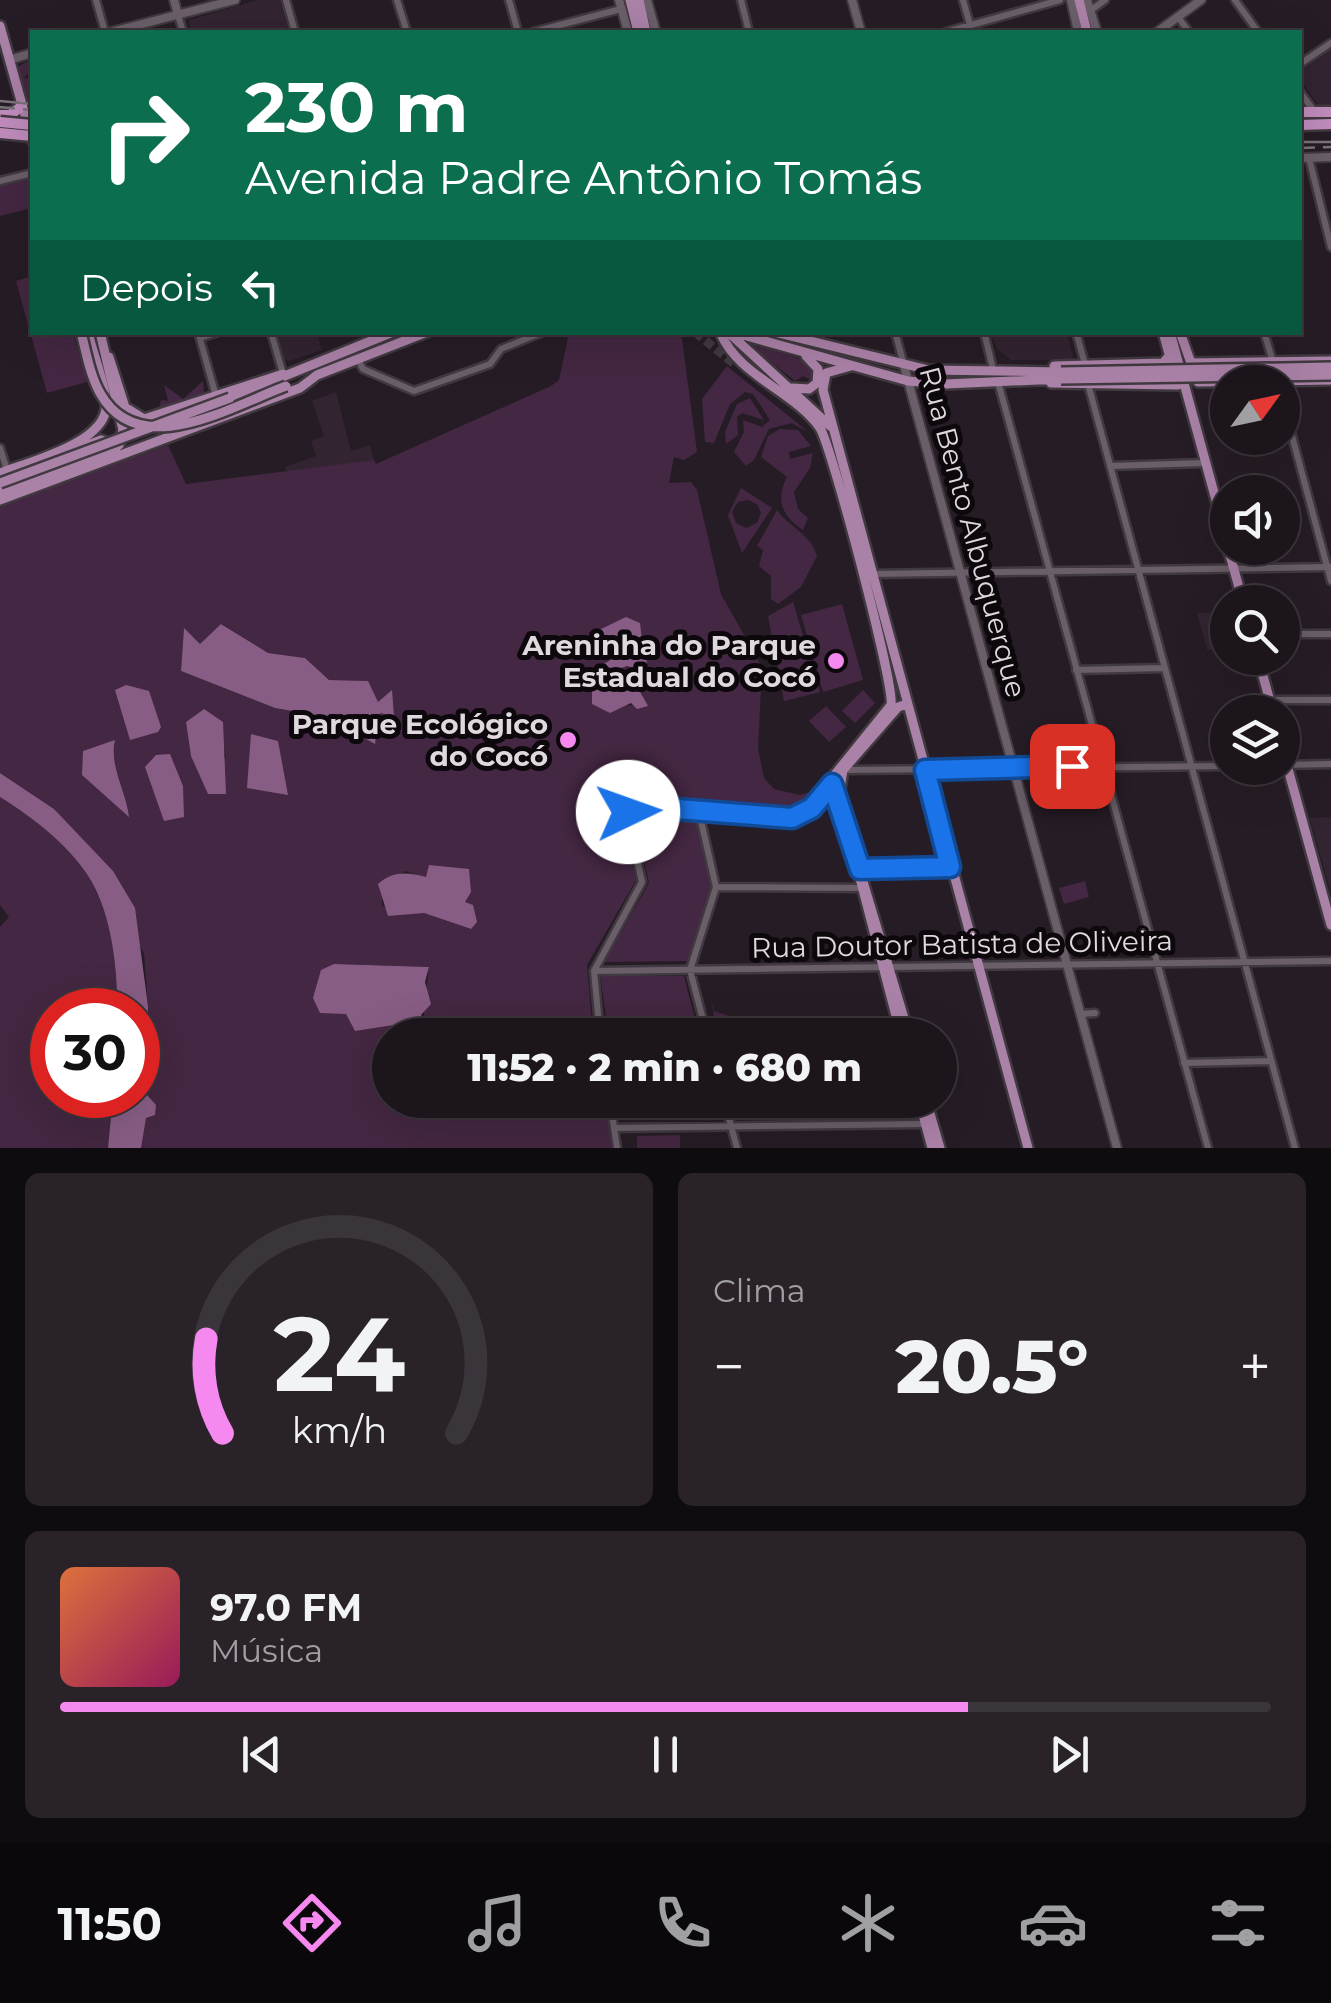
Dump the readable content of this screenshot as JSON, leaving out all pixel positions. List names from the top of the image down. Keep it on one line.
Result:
{"streets":{"street":["Rua Bento Albuquerque","Rua Doutor Batista de Oliveira"]},"crossings":[["Rua Bento Albuquerque","Rua Doutor Batista de Oliveira"]],"places":["Areninha do Parque Estadual do Cocó","Parque Ecológico do Cocó"],"north":"top right","page":{"turn":["230 m","Avenida Padre Antônio Tomás"],"then":"Depois","limit":"30","trip":"11:52 · 2 min · 680 m","tile":"Clima","heat":["−","20.5°","+"],"song":["97.0 FM","Música"],"tabs":"11:50","gauge":["24","km/h"]}}
